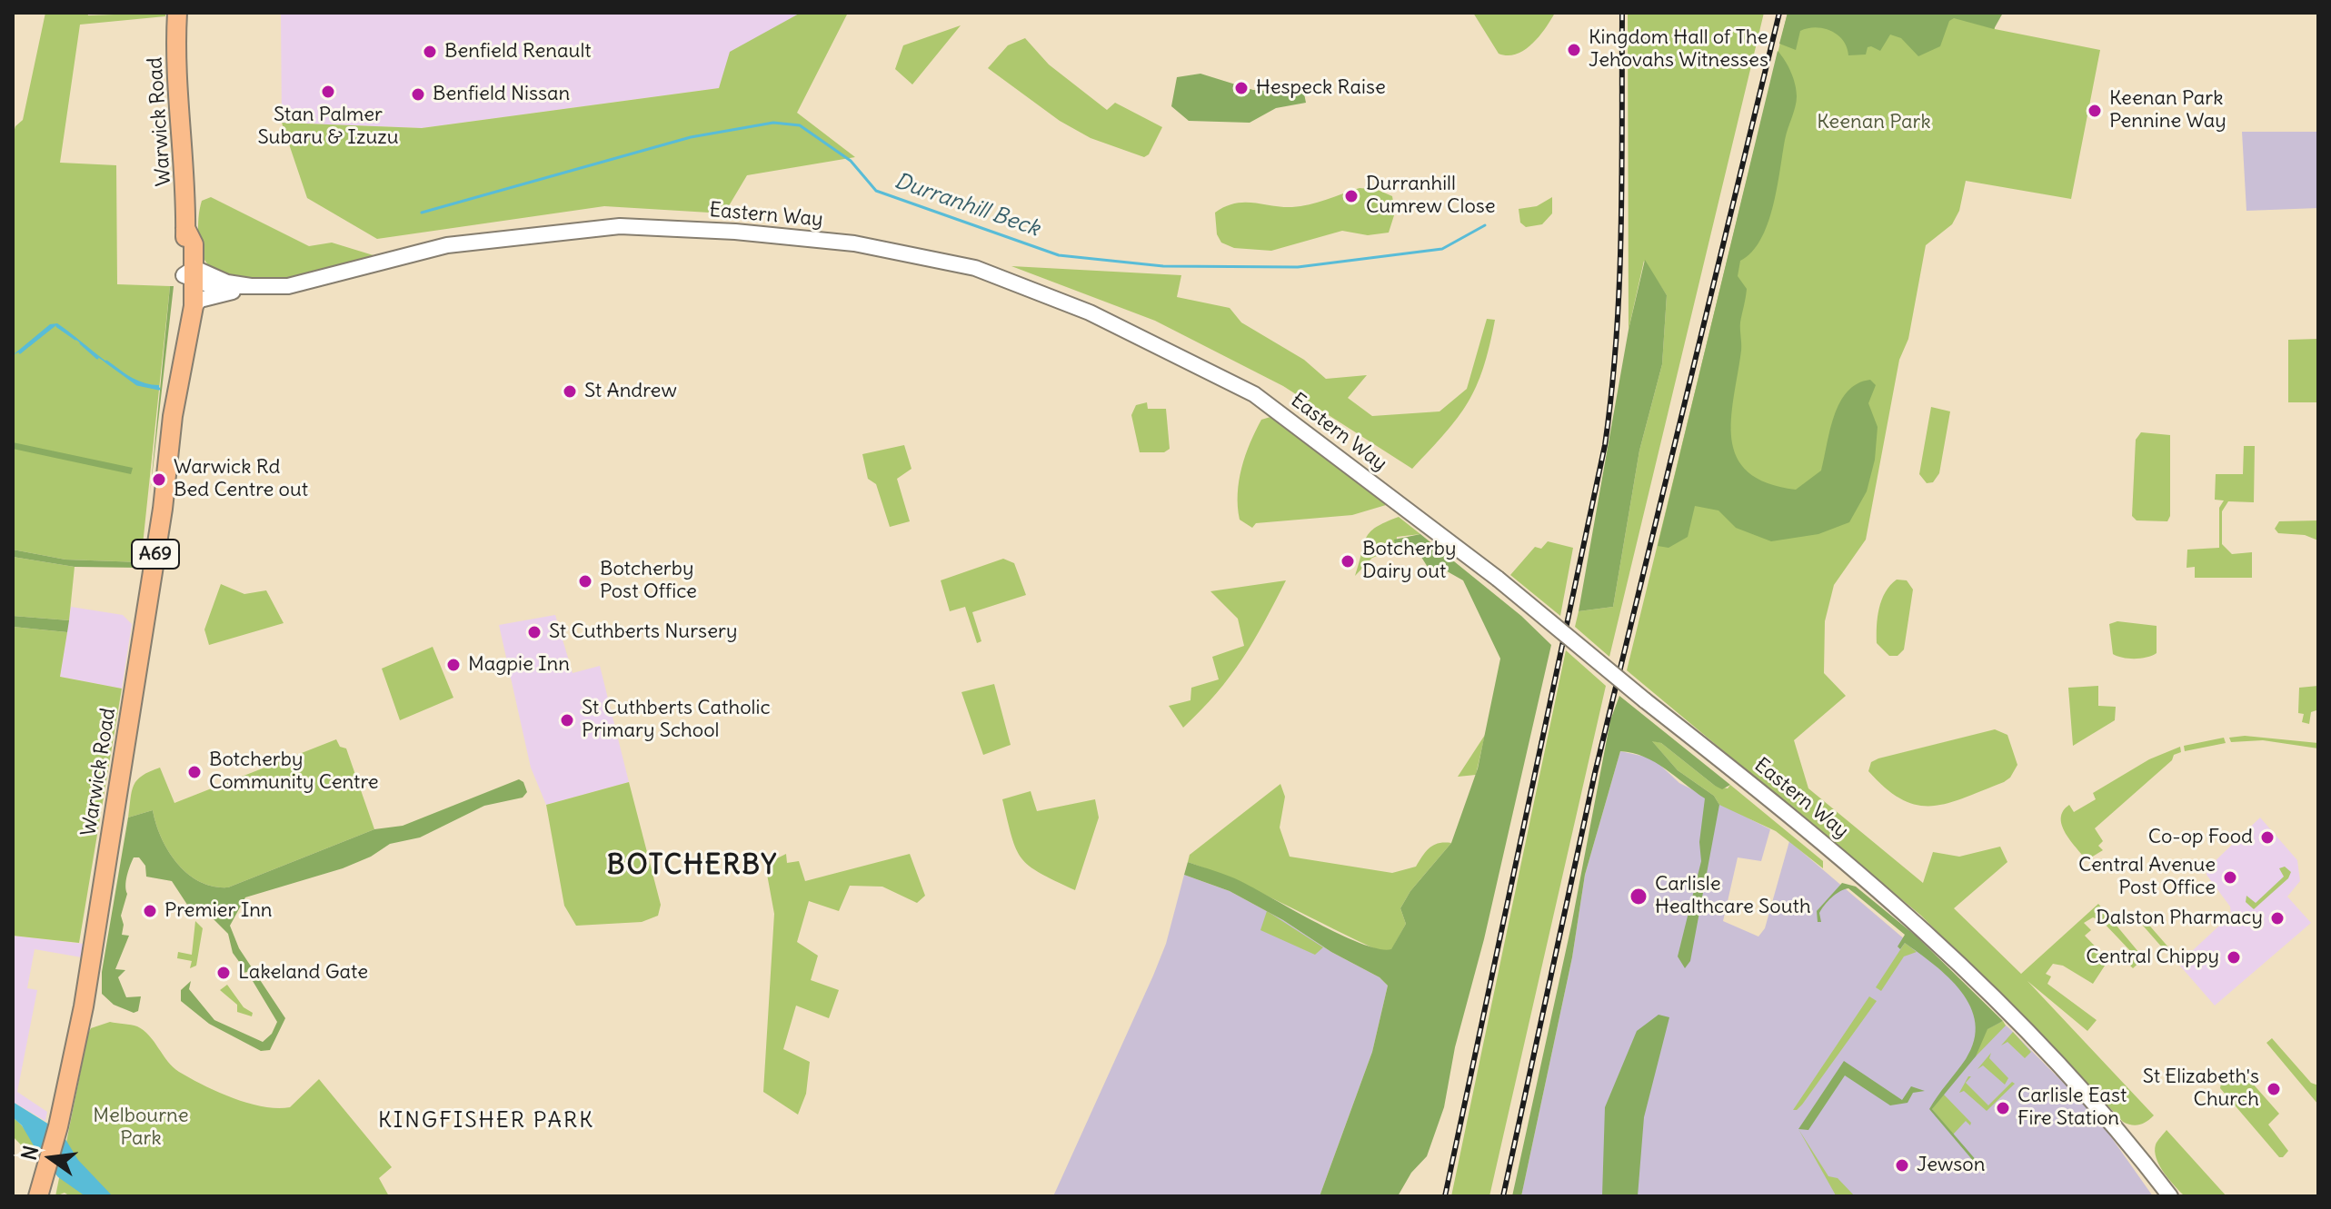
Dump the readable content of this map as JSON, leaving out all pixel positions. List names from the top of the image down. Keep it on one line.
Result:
{"streets":{"main road":["Warwick Road","A69"],"street":["Eastern Way"]},"crossings":[["Warwick Road","Eastern Way"]],"districts":["BOTCHERBY","KINGFISHER PARK"],"water":["Durranhill Beck"],"parks":["Keenan Park","Melbourne Park"],"places":["Kingdom Hall of The Jehovahs Witnesses","Benfield Renault","Hespeck Raise","Stan Palmer Subaru & Izuzu","Benfield Nissan","Keenan Park Pennine Way","Durranhill Cumrew Close","St Andrew","Warwick Rd Bed Centre out","Botcherby Dairy out","Botcherby Post Office","St Cuthberts Nursery","Magpie Inn","St Cuthberts Catholic Primary School","Botcherby Community Centre","Co-op Food","Central Avenue Post Office","Carlisle Healthcare South","Premier Inn","Dalston Pharmacy","Central Chippy","Lakeland Gate","St Elizabeth's Church","Carlisle East Fire Station","Jewson"],"north":"left"}
